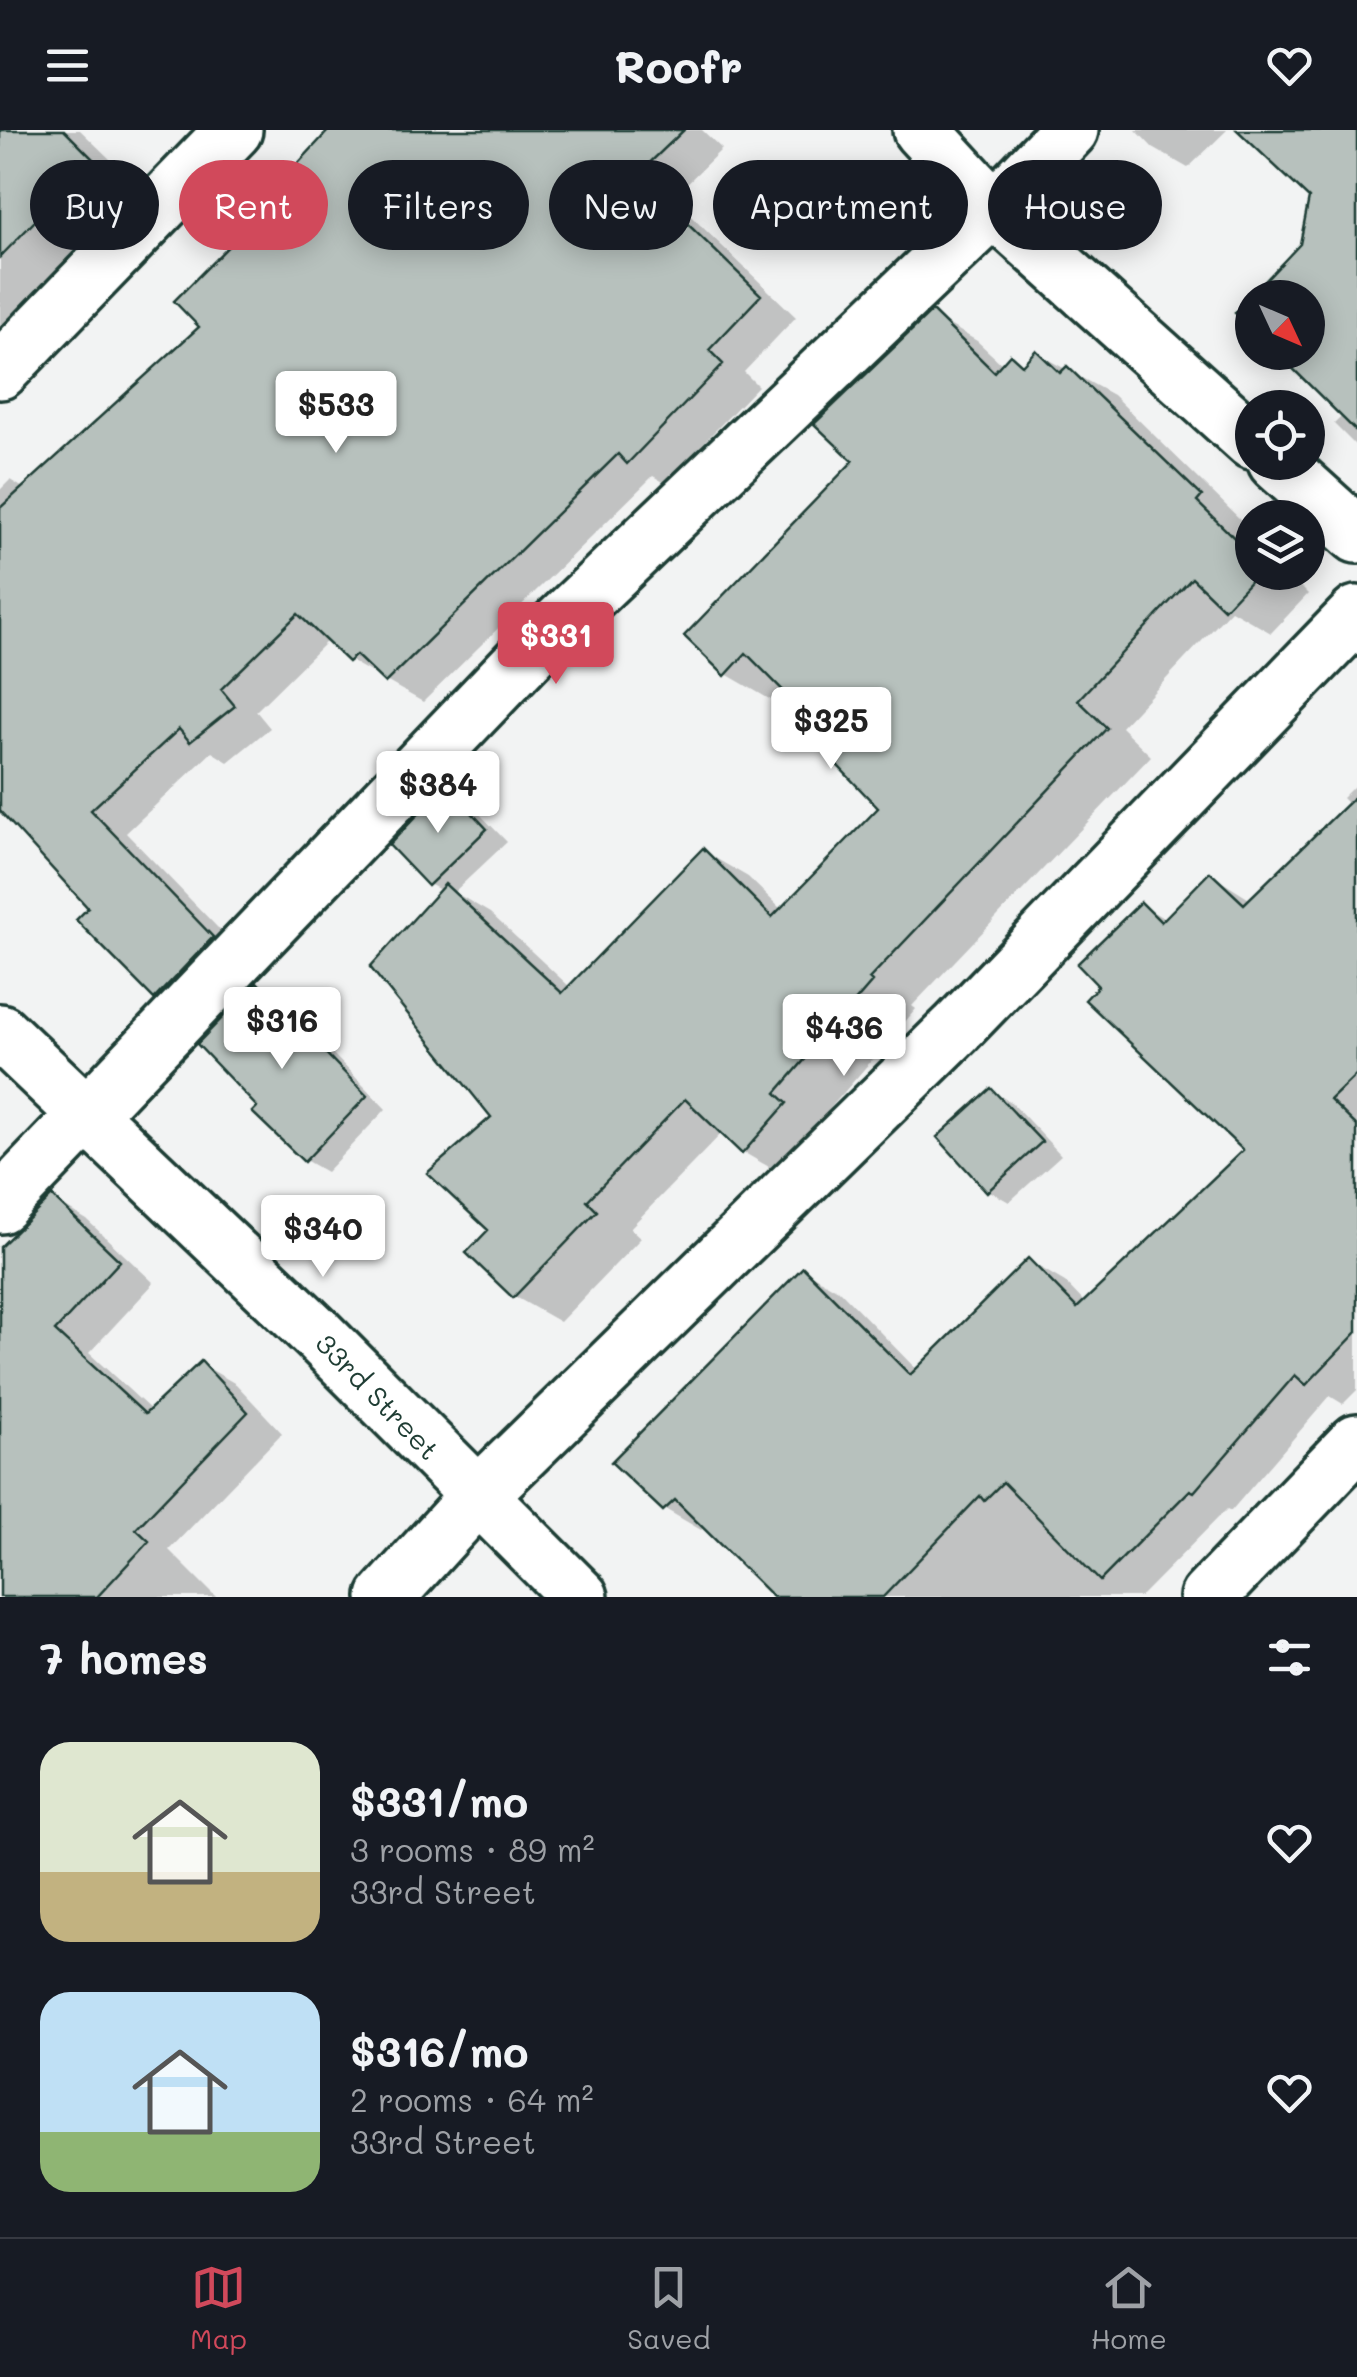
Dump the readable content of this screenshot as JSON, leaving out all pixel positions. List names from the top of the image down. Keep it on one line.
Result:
{"streets":{"street":["33rd Street"]},"north":"bottom right","page":{"header":"Roofr","chip":["Buy","Rent","Filters","New","Apartment","House"],"price":["$533","$331","$325","$384","$316","$436","$340"],"heading":"7 homes","list":[{"name":"$331/mo","note":"3 rooms · 89 m² · 33rd Street"},{"name":"$316/mo","note":"2 rooms · 64 m² · 33rd Street"}],"tabs":["Map","Saved","Home"]}}
